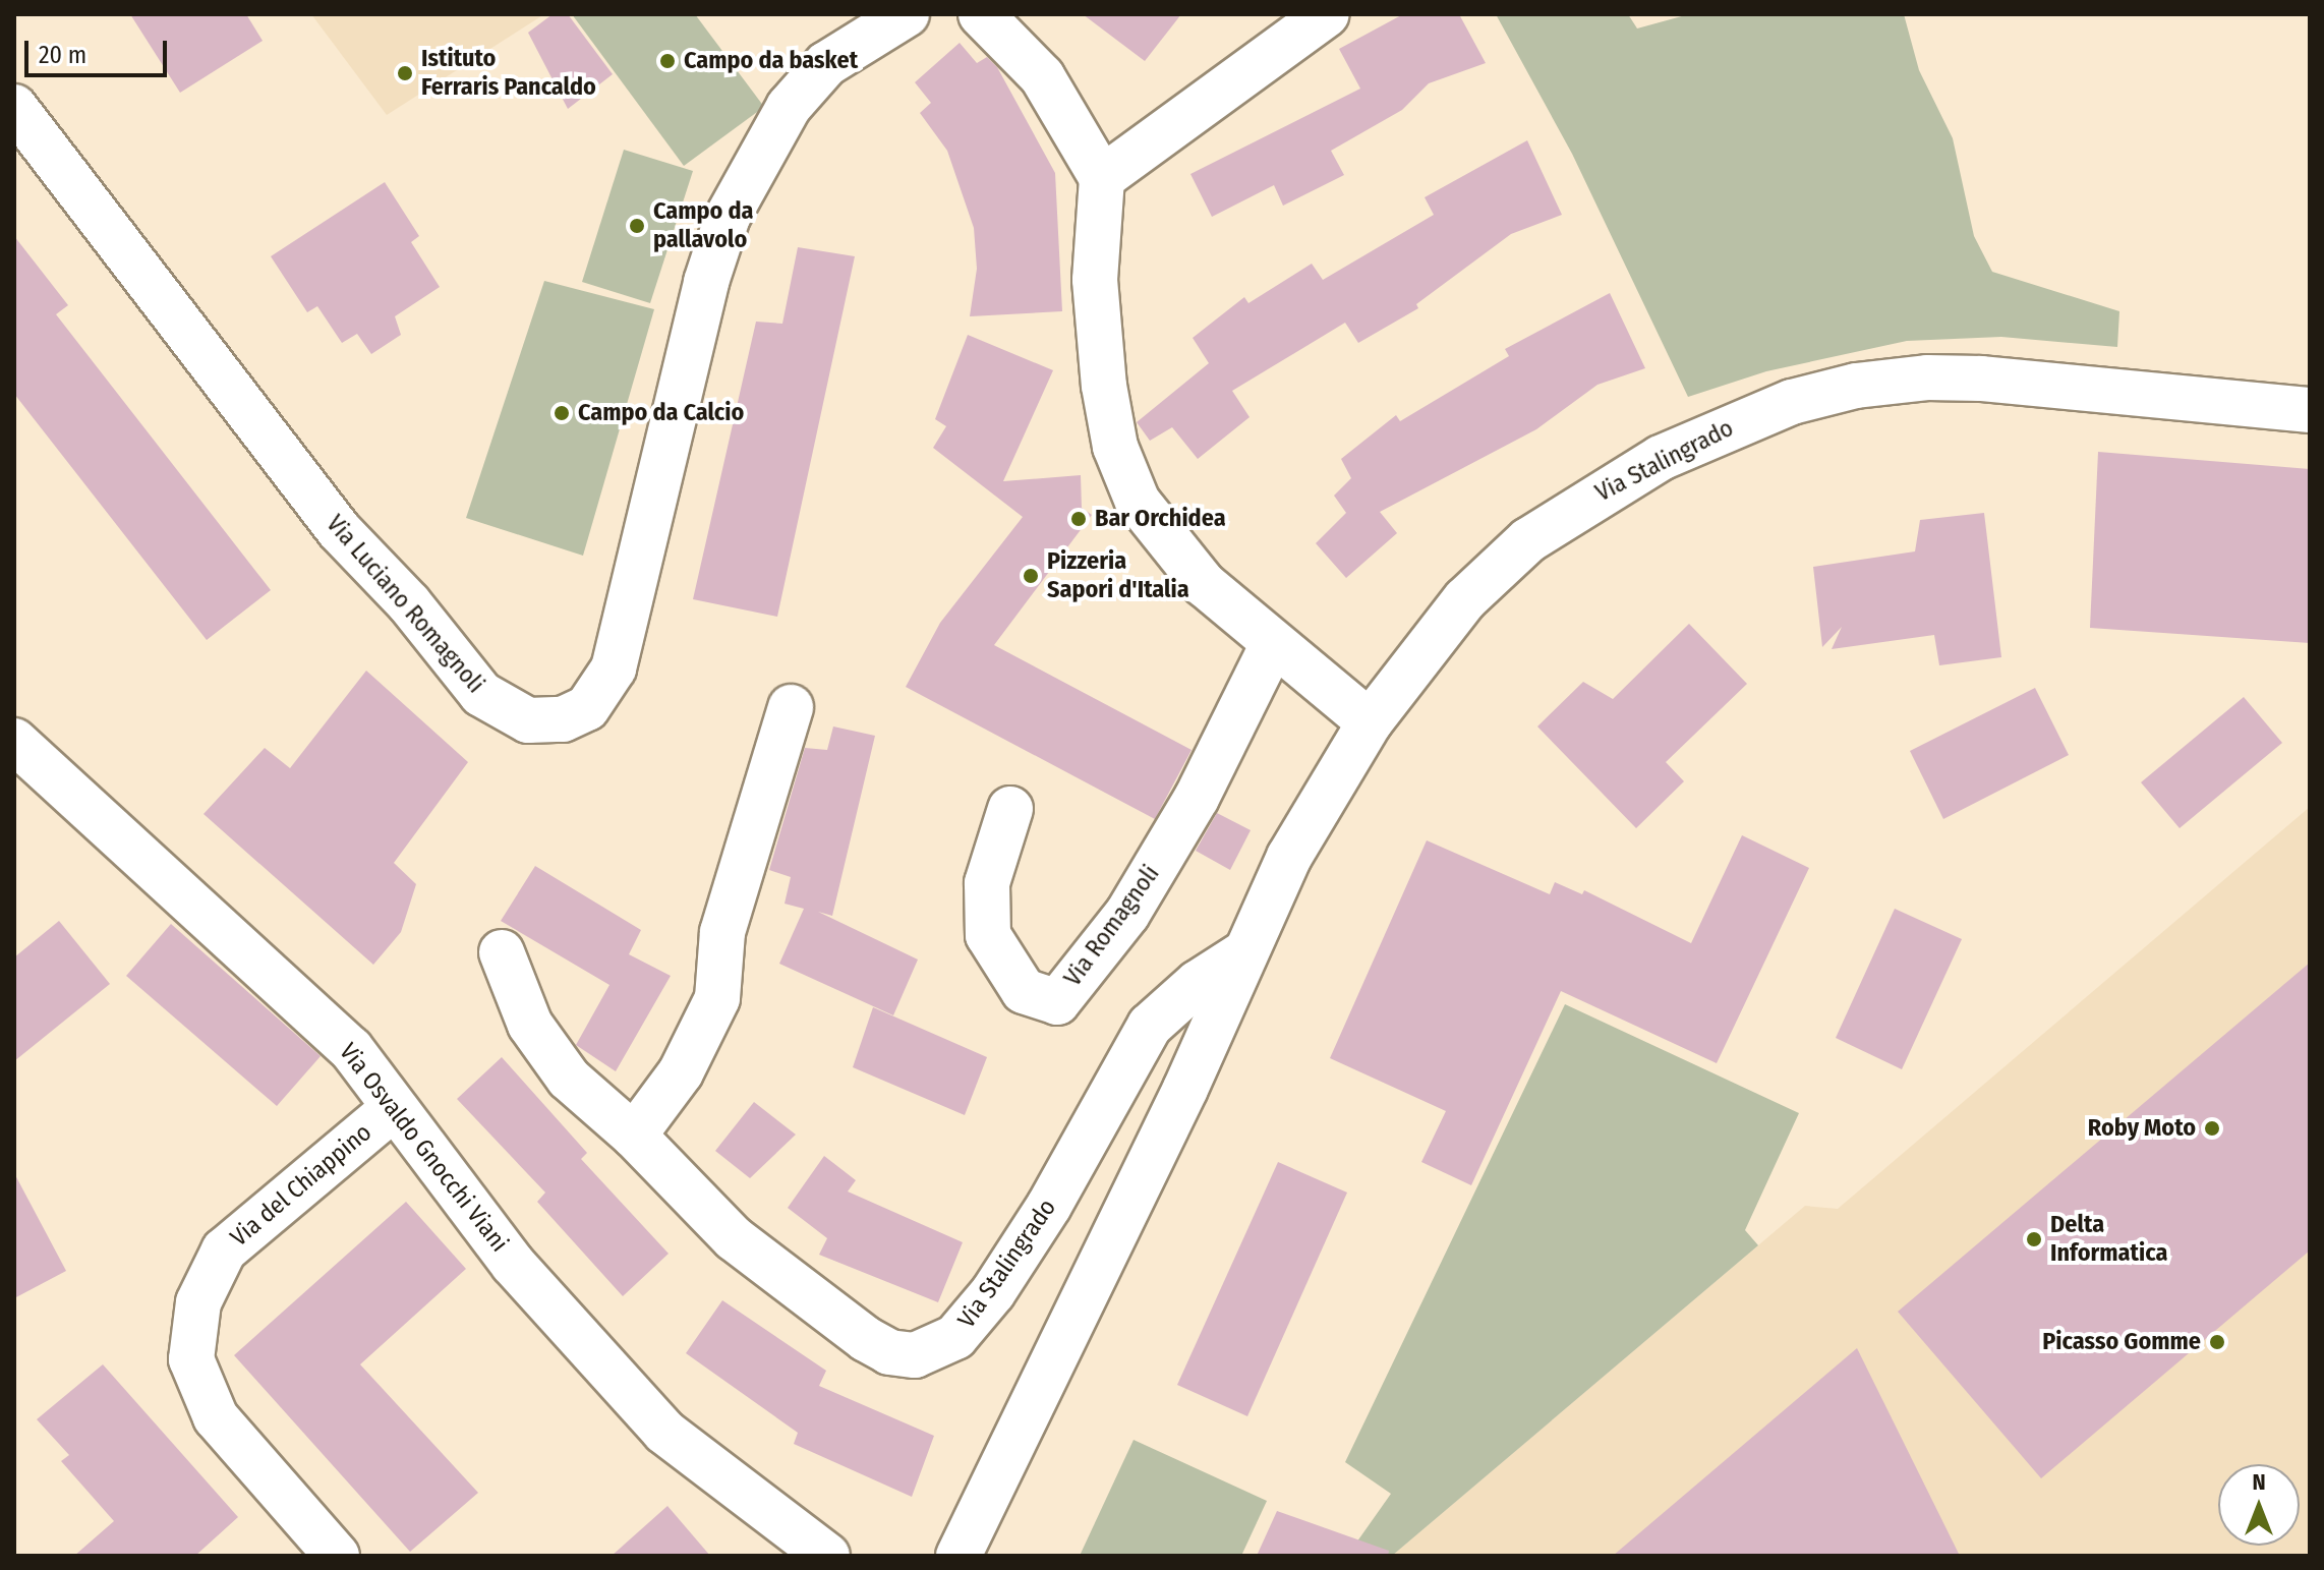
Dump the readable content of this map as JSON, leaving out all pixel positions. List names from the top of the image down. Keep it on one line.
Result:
{"streets":{"street":["Via Stalingrado","Via Luciano Romagnoli","Via Romagnoli","Via Osvaldo Gnocchi Viani","Via del Chiappino"]},"crossings":[["Via Osvaldo Gnocchi Viani","Via del Chiappino"]],"places":["Campo da basket","Istituto Ferraris Pancaldo","Campo da pallavolo","Campo da Calcio","Bar Orchidea","Pizzeria Sapori d'Italia","Roby Moto","Delta Informatica","Picasso Gomme"],"scale_bar":"20 m","north":"top"}
